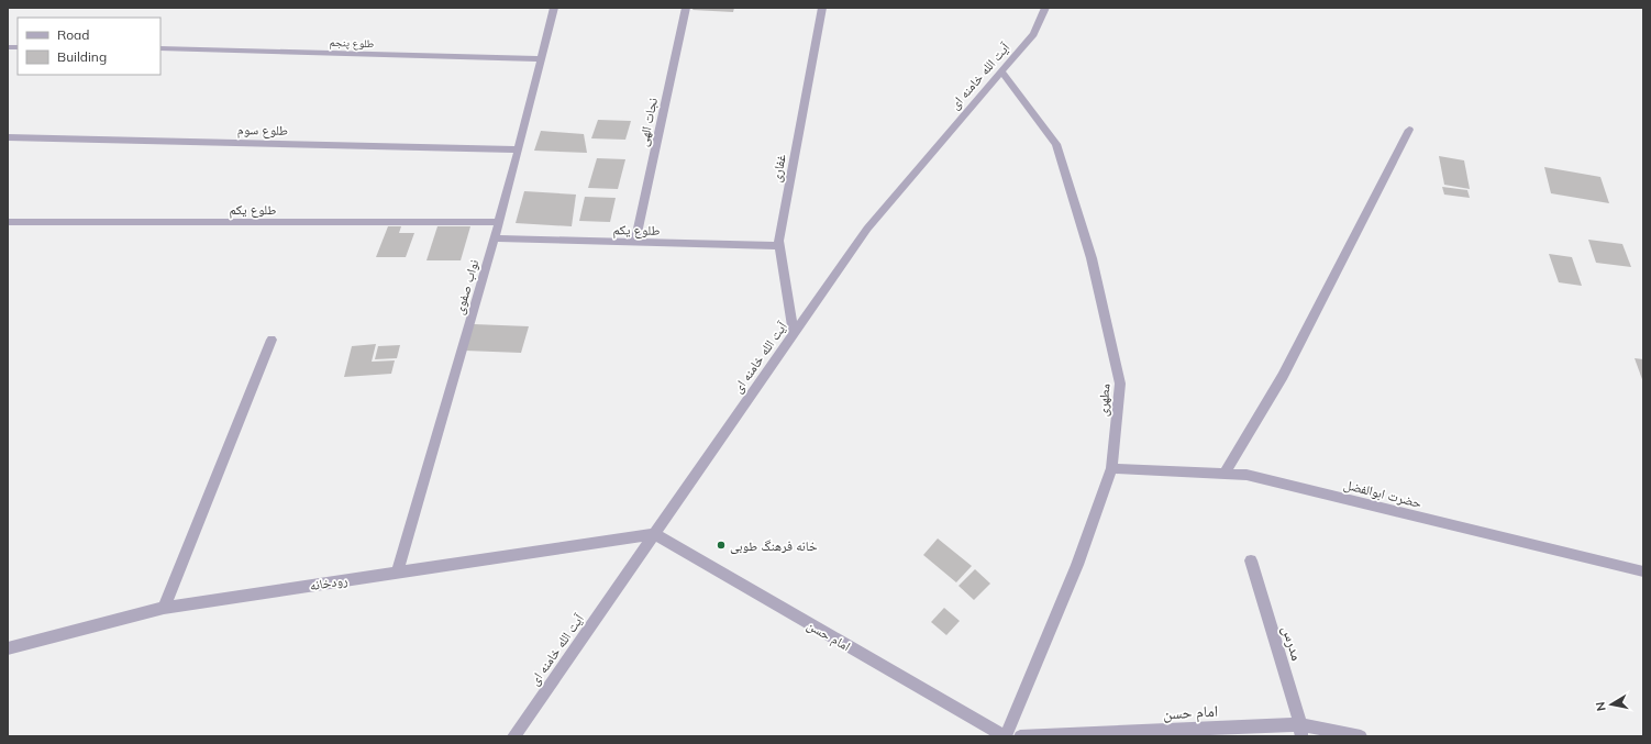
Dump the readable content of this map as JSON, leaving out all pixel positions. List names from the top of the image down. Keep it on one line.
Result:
{"streets":{"street":["طلوع پنجم","آیت الله خامنه ای","نجات الهی","طلوع سوم","غفاری","طلوع یکم","نواب صفوی","مطهری","حضرت ابوالفضل","رودخانه","امام حسن","مدرس"]},"crossings":[["طلوع پنجم","نواب صفوی"],["آیت الله خامنه ای","غفاری"],["آیت الله خامنه ای","مطهری"],["آیت الله خامنه ای","رودخانه"],["آیت الله خامنه ای","امام حسن"],["نجات الهی","طلوع یکم"],["طلوع سوم","نواب صفوی"],["غفاری","طلوع یکم"],["طلوع یکم","نواب صفوی"],["نواب صفوی","رودخانه"],["مطهری","حضرت ابوالفضل"],["مطهری","امام حسن"],["رودخانه","امام حسن"],["امام حسن","مدرس"]],"places":["خانه فرهنگ طوبی"],"legend":["Road","Building"],"north":"left"}
